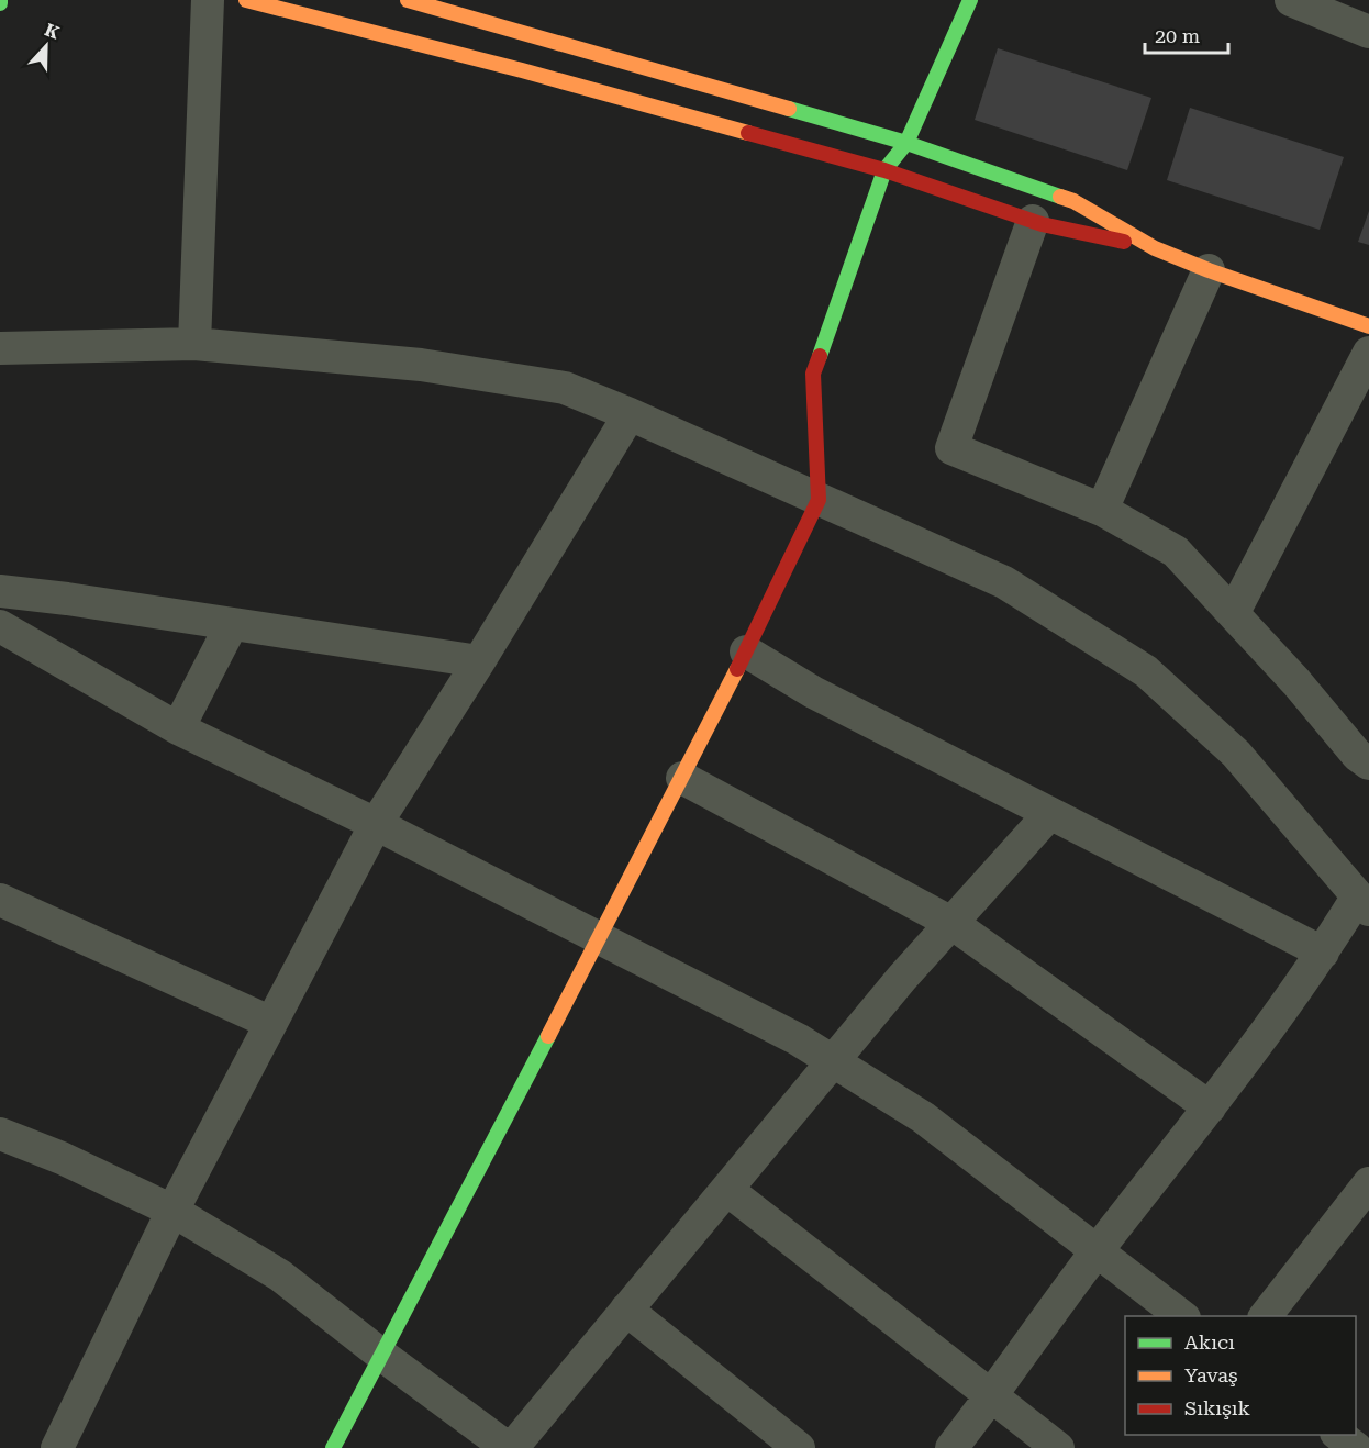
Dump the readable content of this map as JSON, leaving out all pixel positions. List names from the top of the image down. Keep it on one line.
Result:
{"legend":["Akıcı","Yavaş","Sıkışık"],"scale_bar":"20 m","north":"top"}
